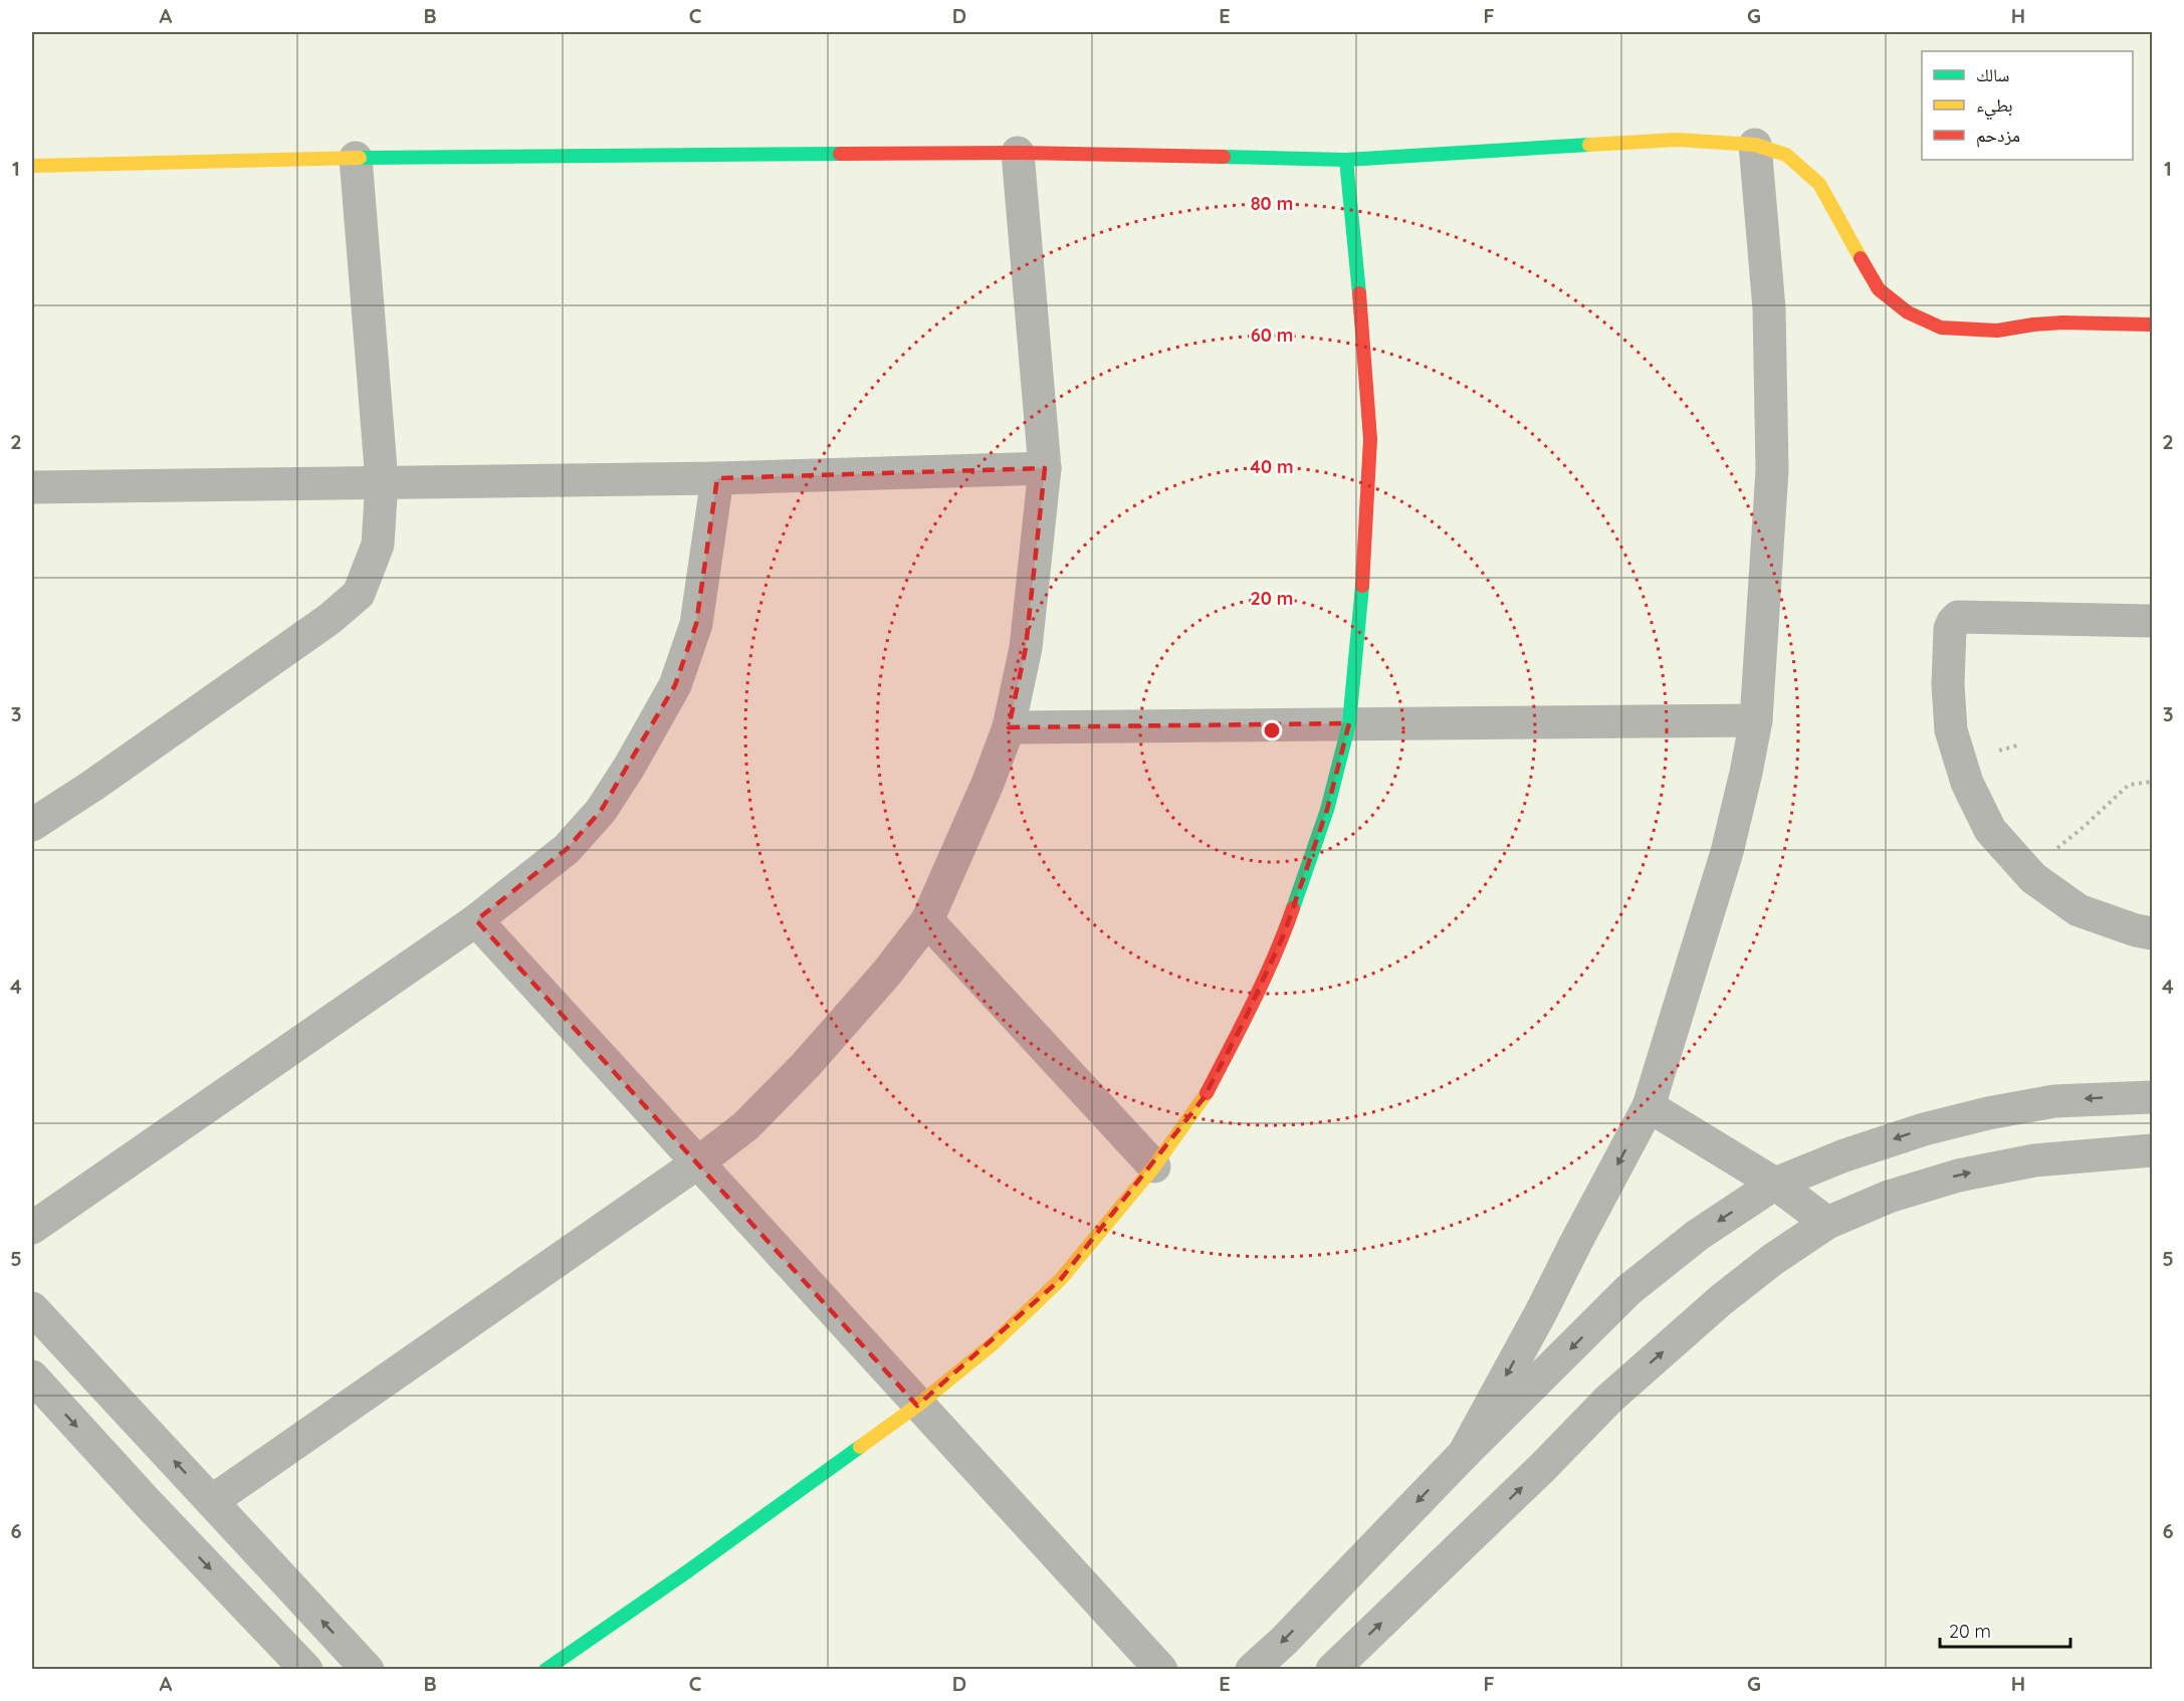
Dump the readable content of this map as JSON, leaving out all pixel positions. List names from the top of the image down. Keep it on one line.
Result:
{"legend":["سالك","بطيء","مزدحم"],"scale_bar":"20 m","grid":{"columns":["A","B","C","D","E","F","G","H"],"rows":["1","2","3","4","5","6"]},"rings":["80 m","60 m","40 m","20 m"]}
